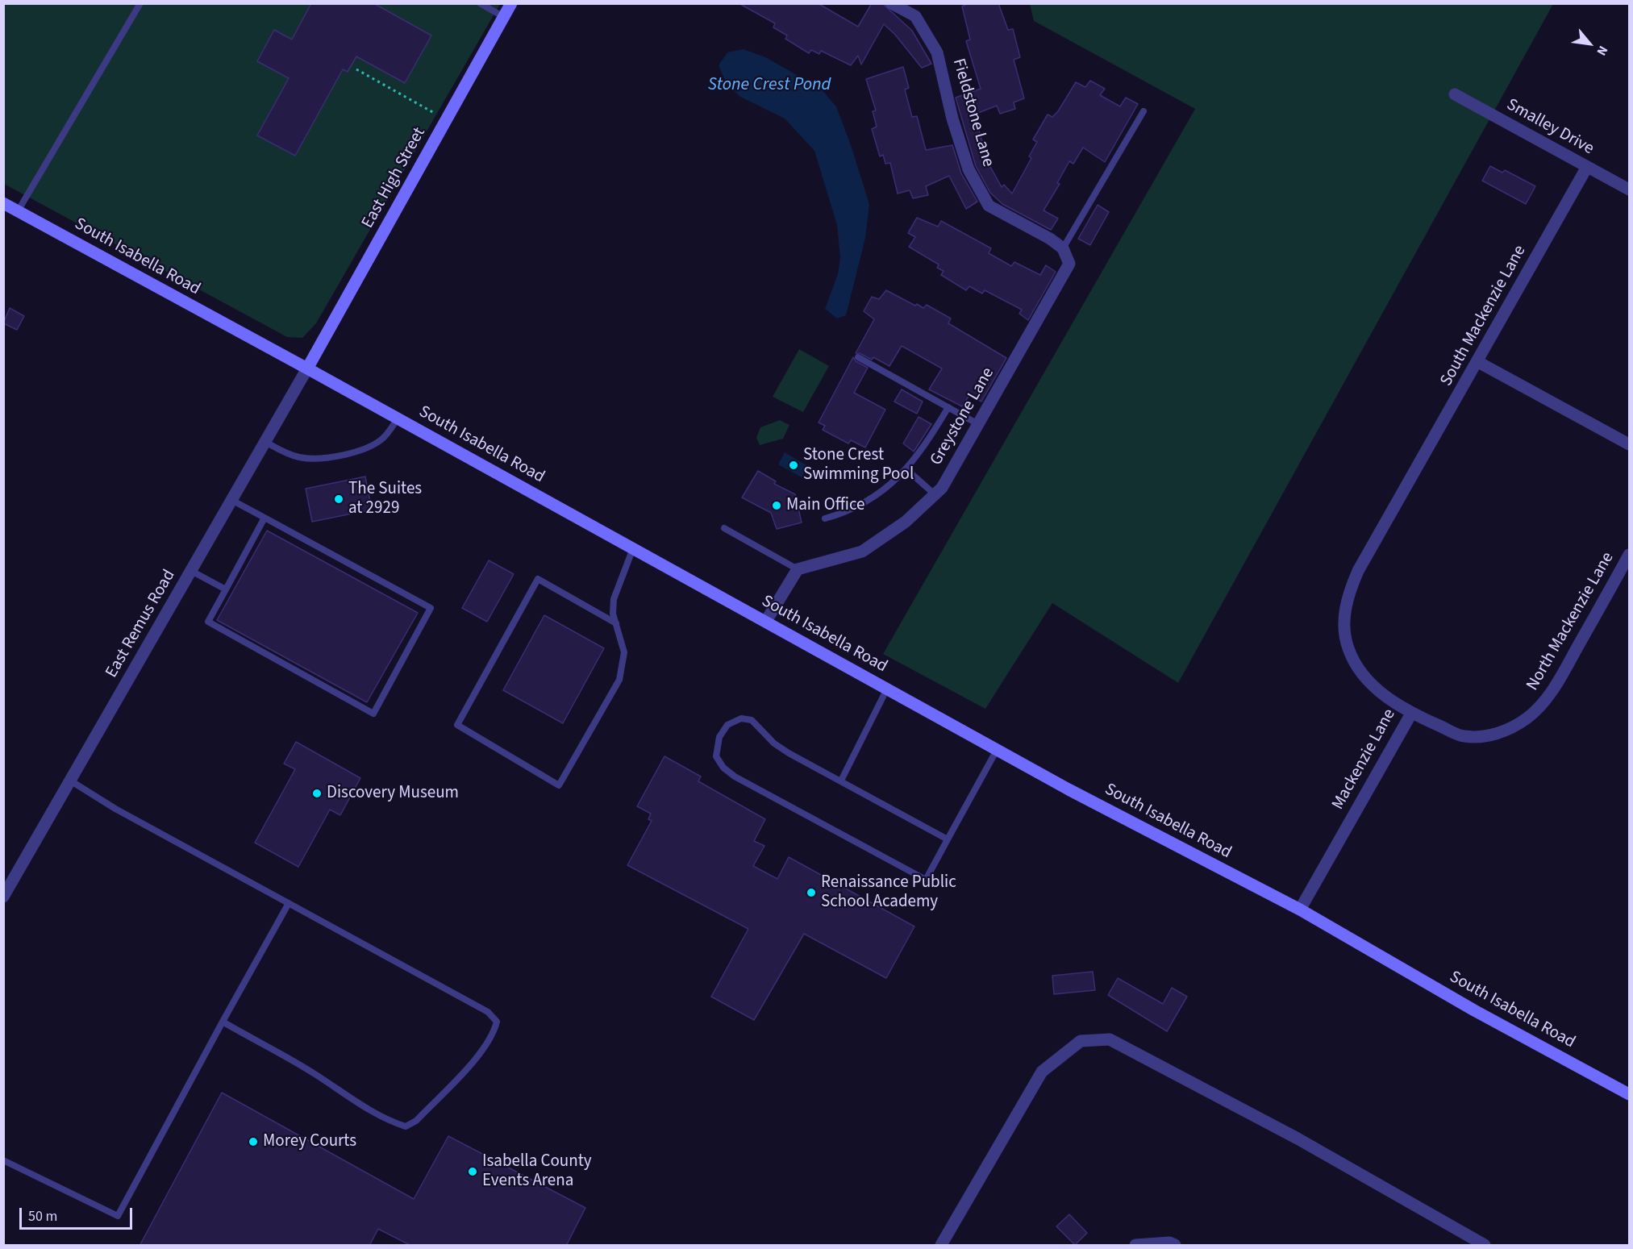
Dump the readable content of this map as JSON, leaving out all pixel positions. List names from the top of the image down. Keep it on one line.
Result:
{"streets":{"main road":["East High Street","South Isabella Road"],"street":["Fieldstone Lane","Smalley Drive","South Mackenzie Lane","Greystone Lane","North Mackenzie Lane","East Remus Road","Mackenzie Lane"]},"crossings":[["Fieldstone Lane","Greystone Lane"],["Smalley Drive","South Mackenzie Lane"],["East High Street","South Isabella Road"],["East High Street","East Remus Road"],["South Isabella Road","East Remus Road"],["South Isabella Road","Mackenzie Lane"],["South Mackenzie Lane","Mackenzie Lane"],["North Mackenzie Lane","Mackenzie Lane"]],"water":["Stone Crest Pond"],"places":["Stone Crest Swimming Pool","The Suites at 2929","Main Office","Discovery Museum","Renaissance Public School Academy","Morey Courts","Isabella County Events Arena"],"scale_bar":"50 m","north":"bottom right"}
